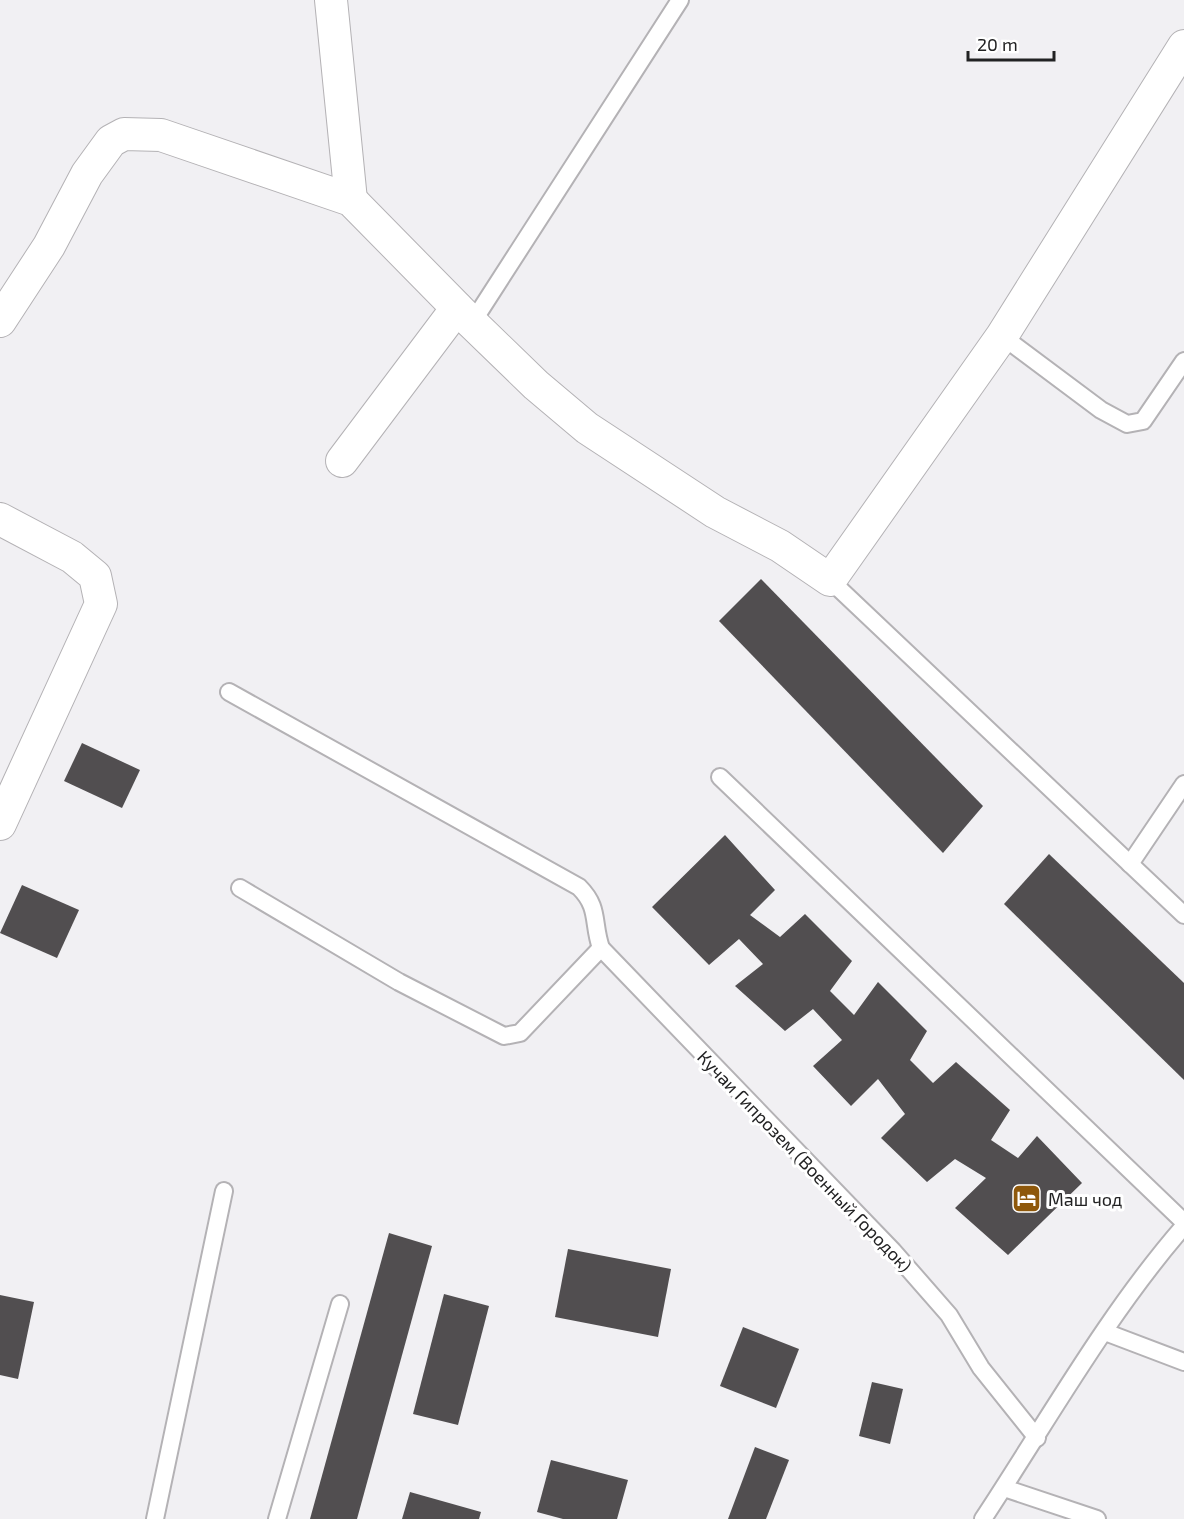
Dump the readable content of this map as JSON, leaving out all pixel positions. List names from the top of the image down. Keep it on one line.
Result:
{"streets":{"lane":["Кучаи Гипрозем (Военный Городок)"]},"places":{"hotel":["Маш чод"]},"scale_bar":"20 m"}
